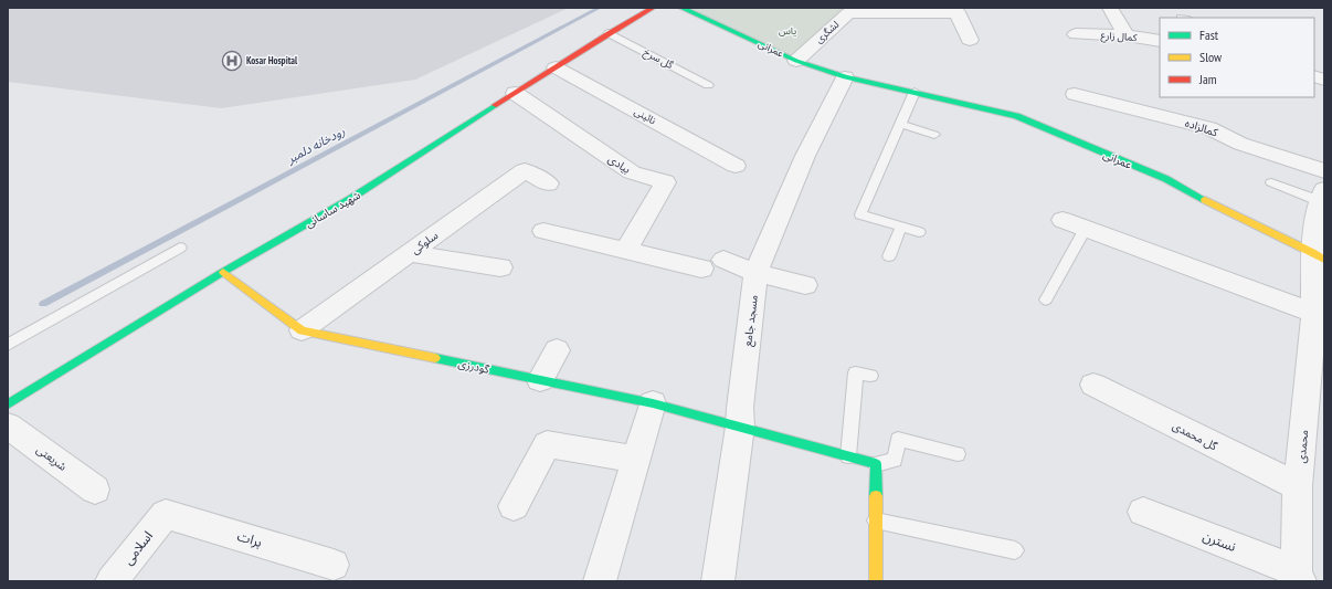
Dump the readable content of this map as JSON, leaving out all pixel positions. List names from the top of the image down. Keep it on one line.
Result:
{"streets":{"street":["لشگری","کمال زارع","عمرانی","نائینی","کمالزاده","بیادی","شهید ساسانی","سلوکی","مسجد جامع","گودرزی","گل محمدی","محمدی","شریعتی","برات","نسترن","اسلامی"],"lane":["گل سرخ"]},"crossings":[["لشگری","عمرانی"],["عمرانی","مسجد جامع"],["عمرانی","محمدی"],["گل سرخ","شهید ساسانی"],["نائینی","شهید ساسانی"],["کمالزاده","محمدی"],["بیادی","شهید ساسانی"],["شهید ساسانی","گودرزی"],["سلوکی","گودرزی"],["مسجد جامع","گودرزی"],["گل محمدی","محمدی"],["محمدی","نسترن"],["برات","اسلامی"]],"water":["رودخانه دلمبر"],"parks":["یاس"],"places":{"hospital":["Kosar Hospital"]},"legend":["Fast","Slow","Jam"]}
